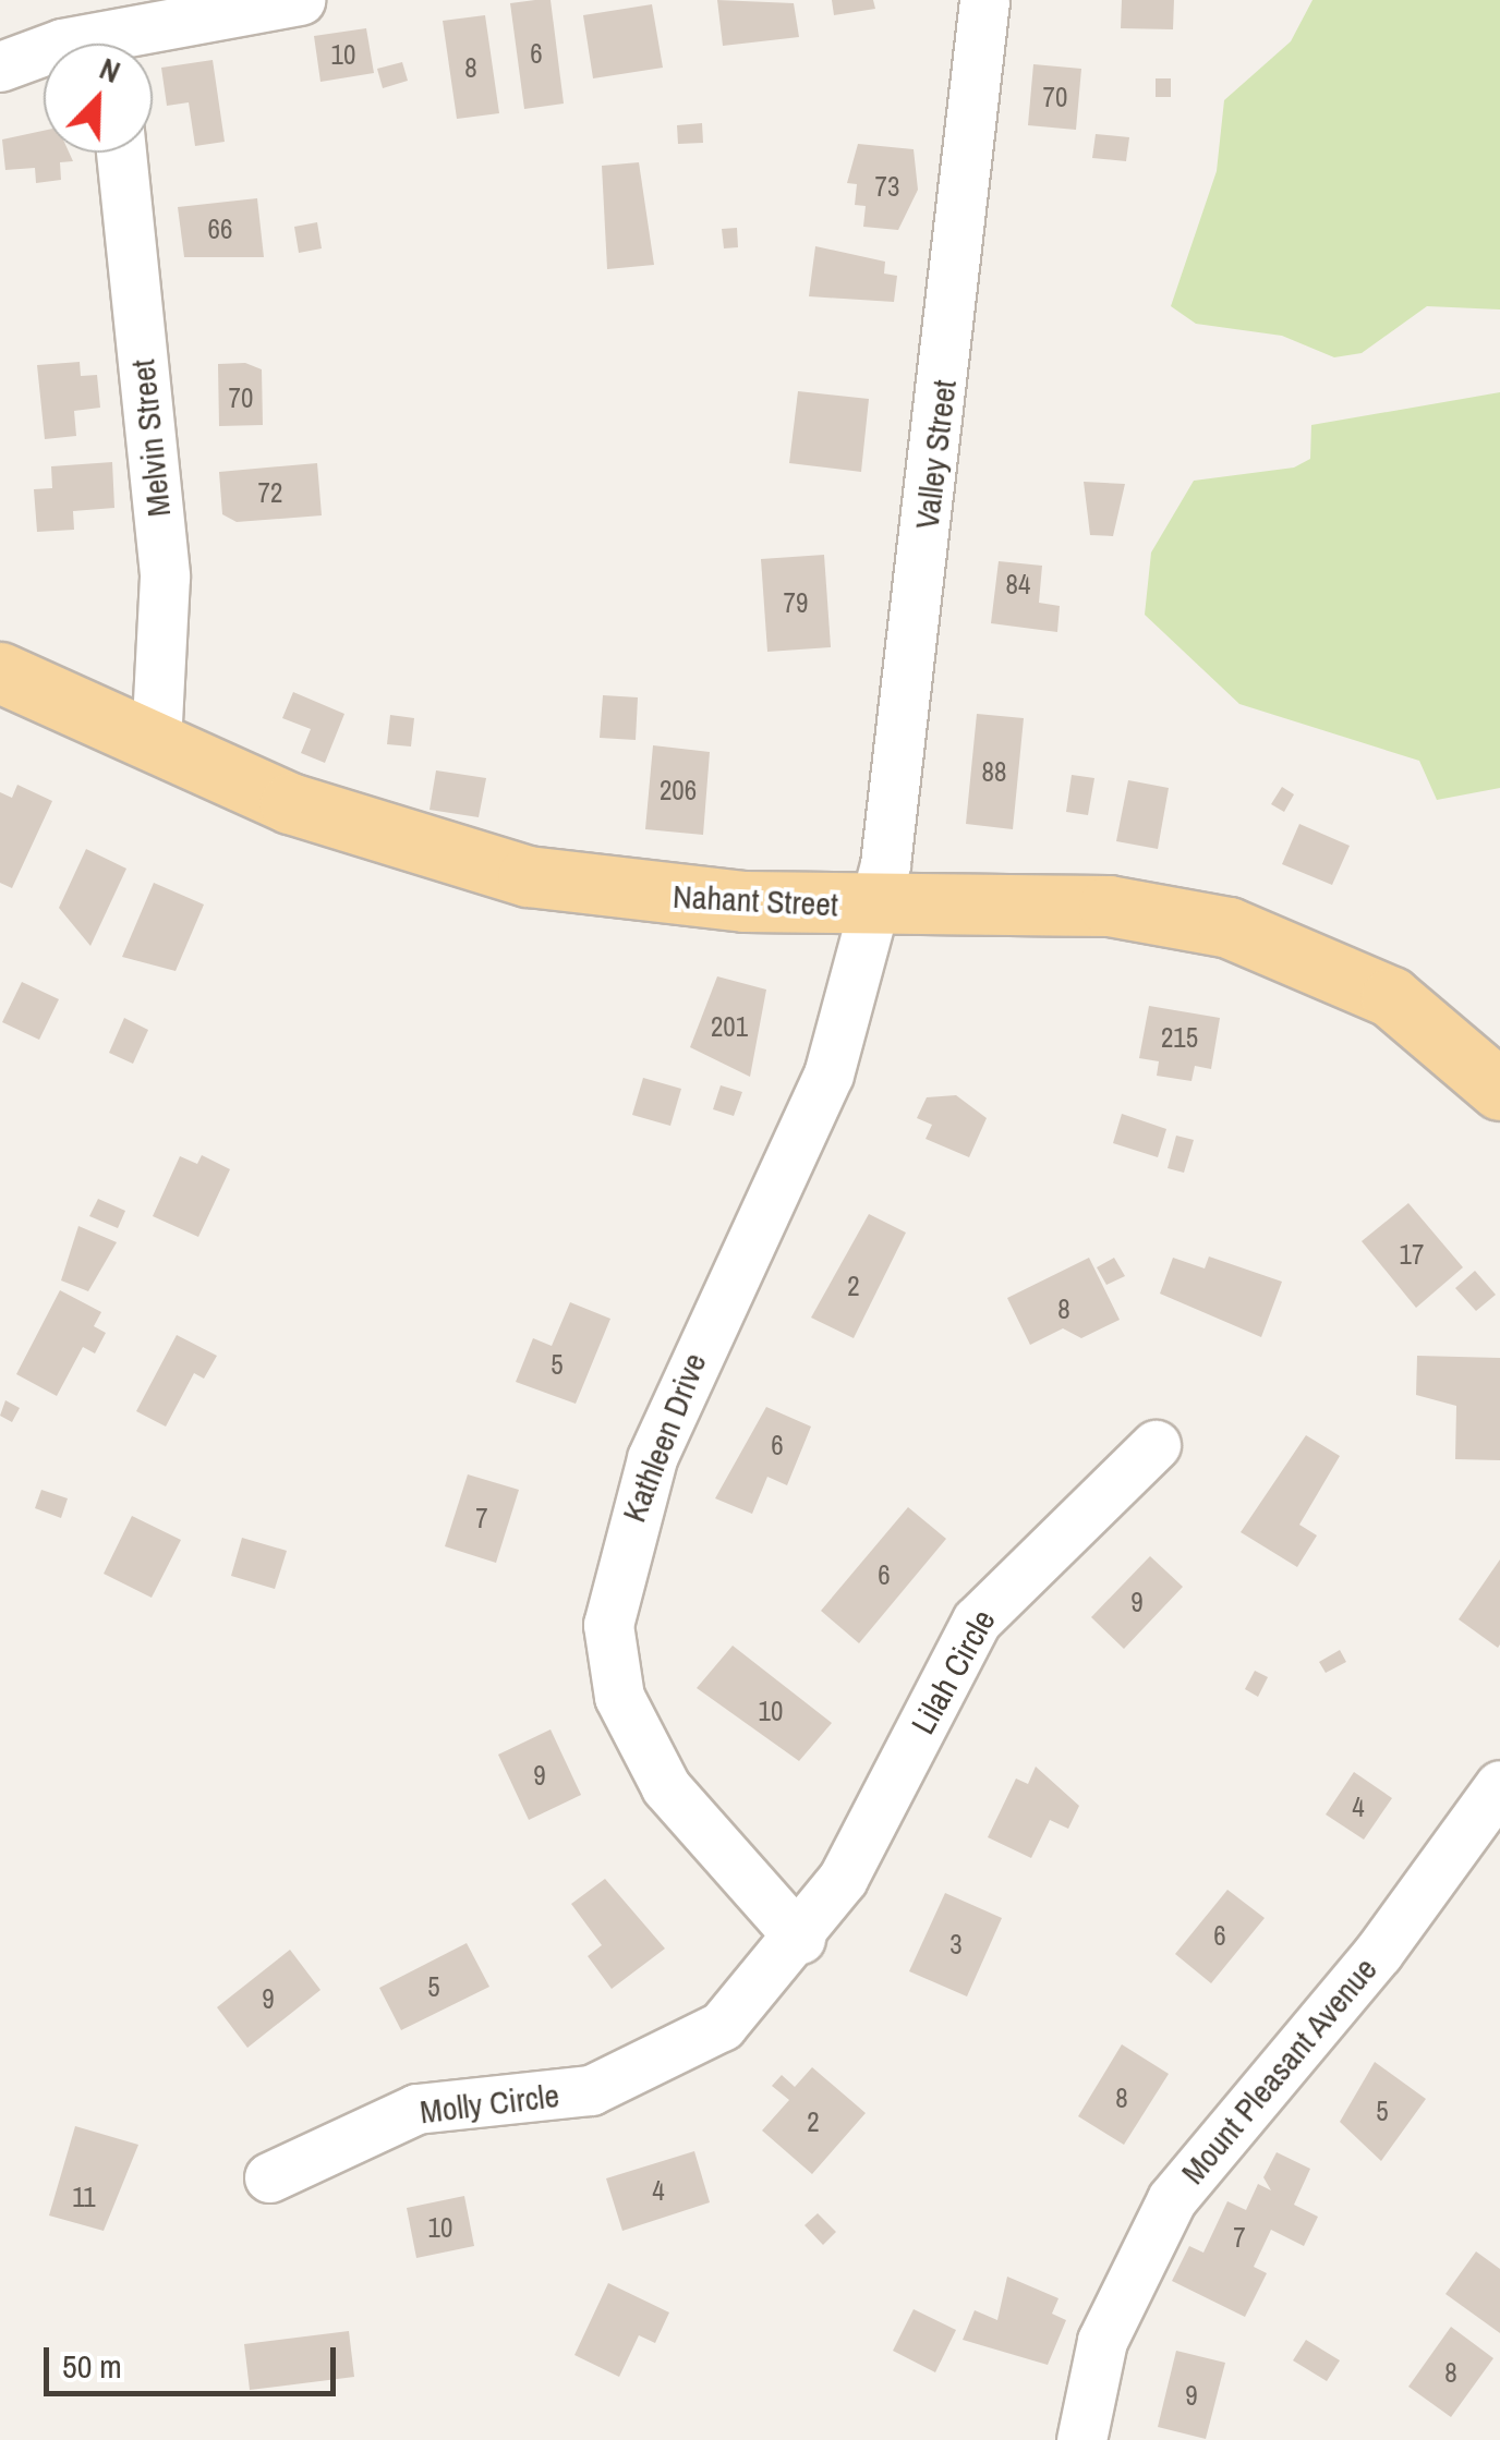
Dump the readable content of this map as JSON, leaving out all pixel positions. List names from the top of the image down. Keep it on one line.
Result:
{"streets":{"main road":["Nahant Street"],"street":["Melvin Street","Valley Street","Kathleen Drive","Lilah Circle","Mount Pleasant Avenue","Molly Circle"]},"crossings":[["Melvin Street","Nahant Street"],["Valley Street","Nahant Street"],["Valley Street","Kathleen Drive"],["Nahant Street","Kathleen Drive"],["Kathleen Drive","Lilah Circle"],["Kathleen Drive","Molly Circle"],["Lilah Circle","Molly Circle"]],"house_numbers":["6","10","8","70","73","66","70","72","84","79","88","206","201","215","17","2","8","5","6","7","6","9","10","9","4","6","3","5","9","8","5","2","4","11","10","7","8","9"],"scale_bar":"50 m","north":"top right"}
